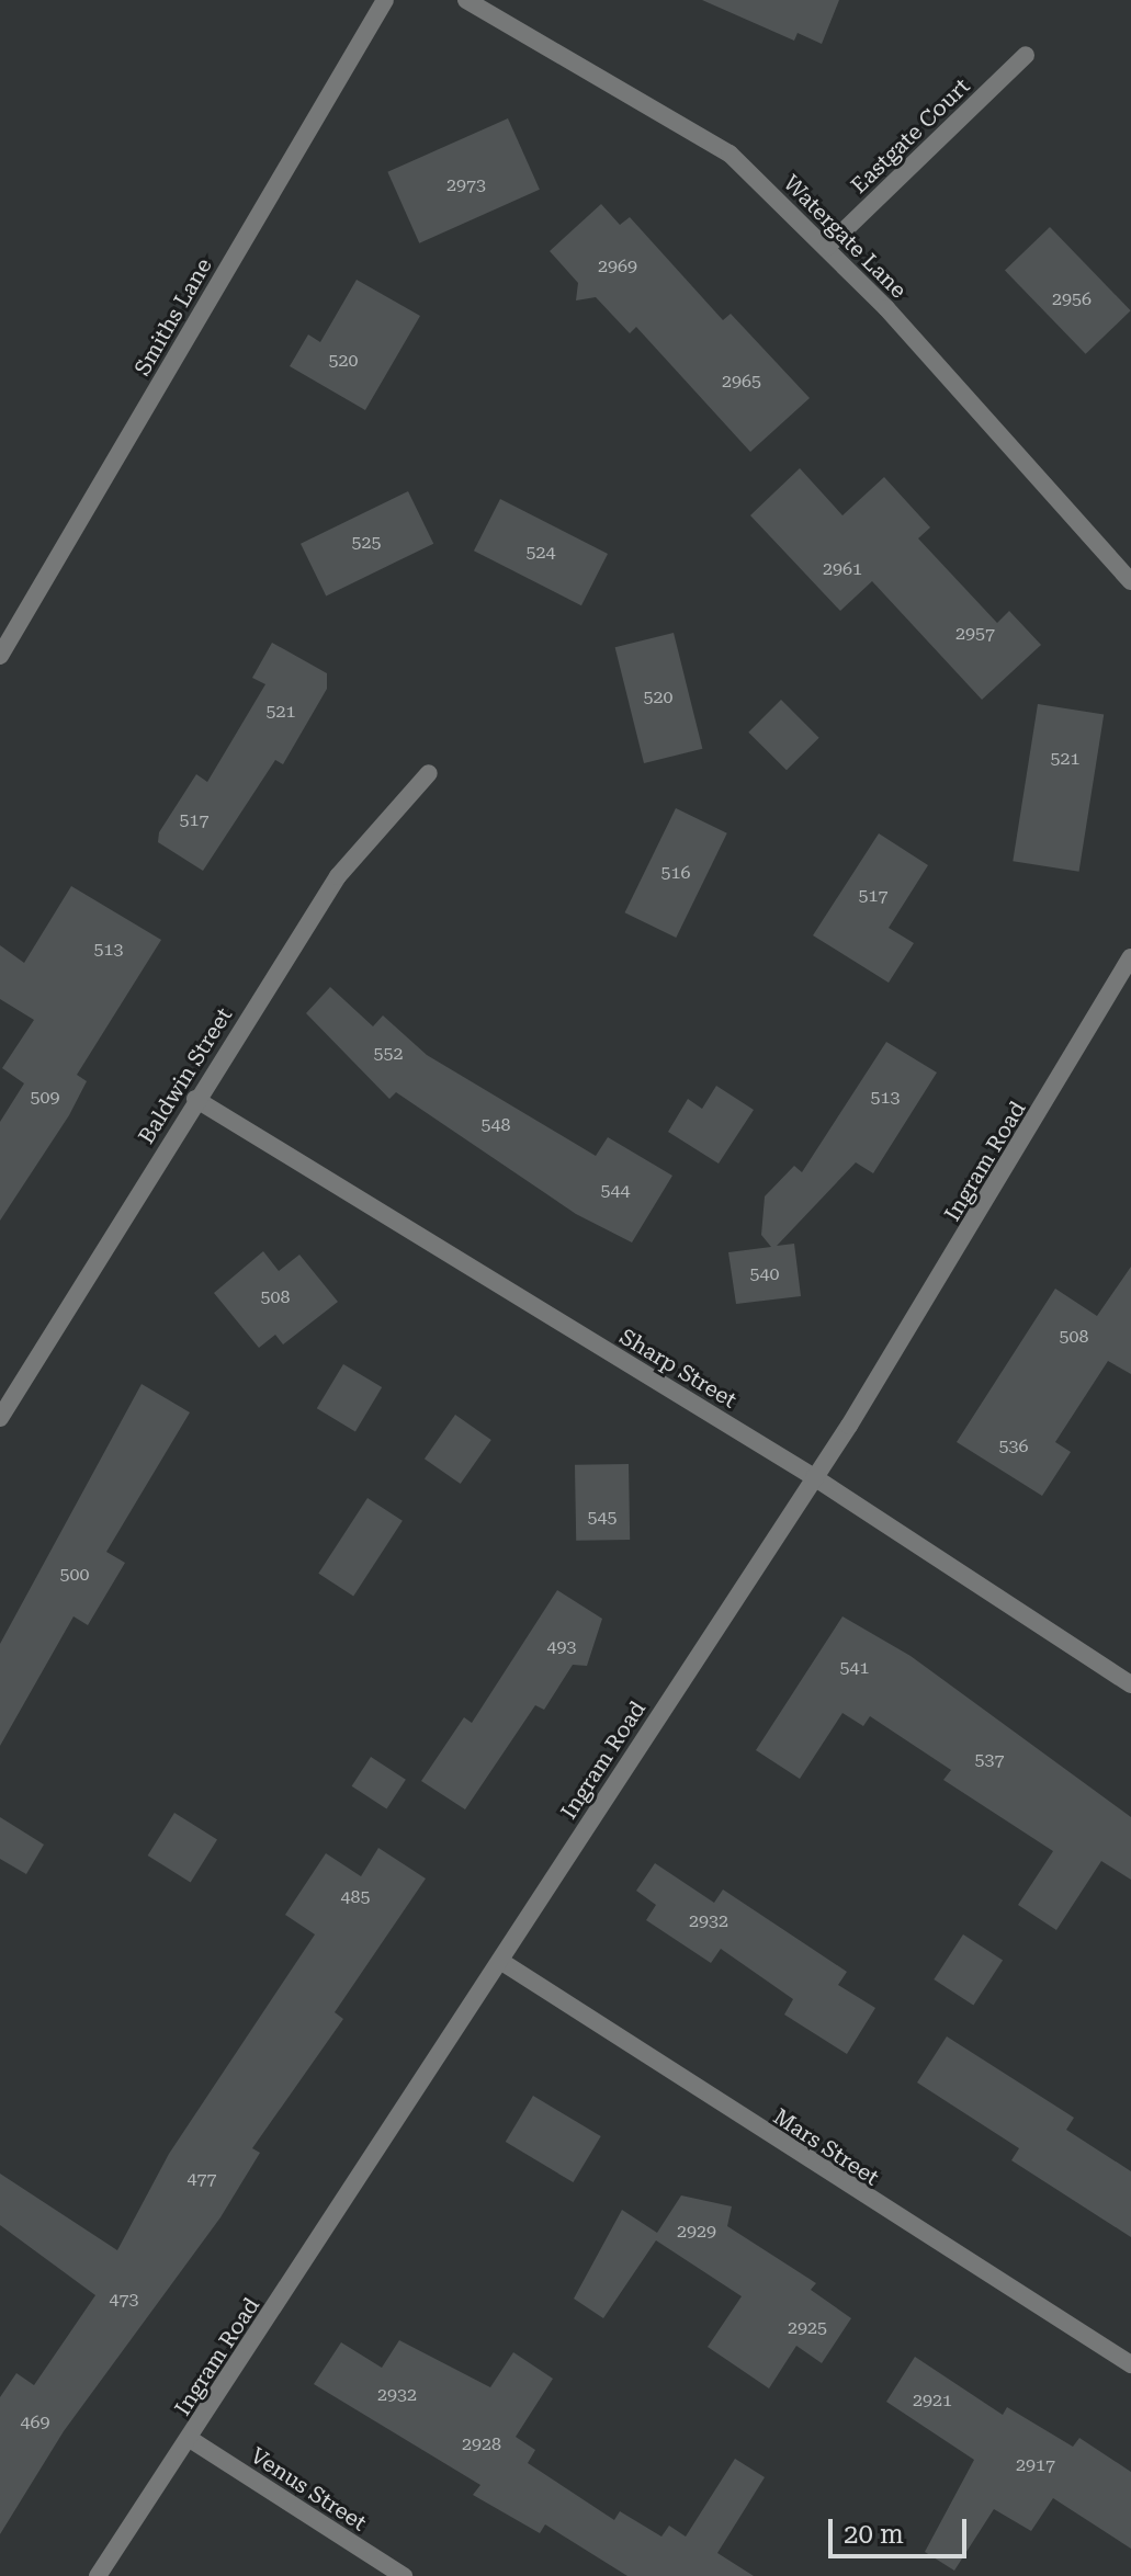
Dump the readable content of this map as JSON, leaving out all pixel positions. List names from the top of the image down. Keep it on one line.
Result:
{"streets":{"street":["Eastgate Court","Watergate Lane","Smiths Lane","Baldwin Street","Ingram Road","Sharp Street","Mars Street","Venus Street"]},"crossings":[["Eastgate Court","Watergate Lane"],["Baldwin Street","Sharp Street"],["Ingram Road","Sharp Street"],["Ingram Road","Mars Street"],["Ingram Road","Venus Street"]],"house_numbers":["2973","2969","2956","520","2965","525","524","2961","2957","520","521","521","517","516","517","513","552","509","513","548","544","540","508","508","536","545","500","493","541","537","485","2932","477","2929","473","2925","2932","2921","469","2928","2917"],"scale_bar":"20 m"}
